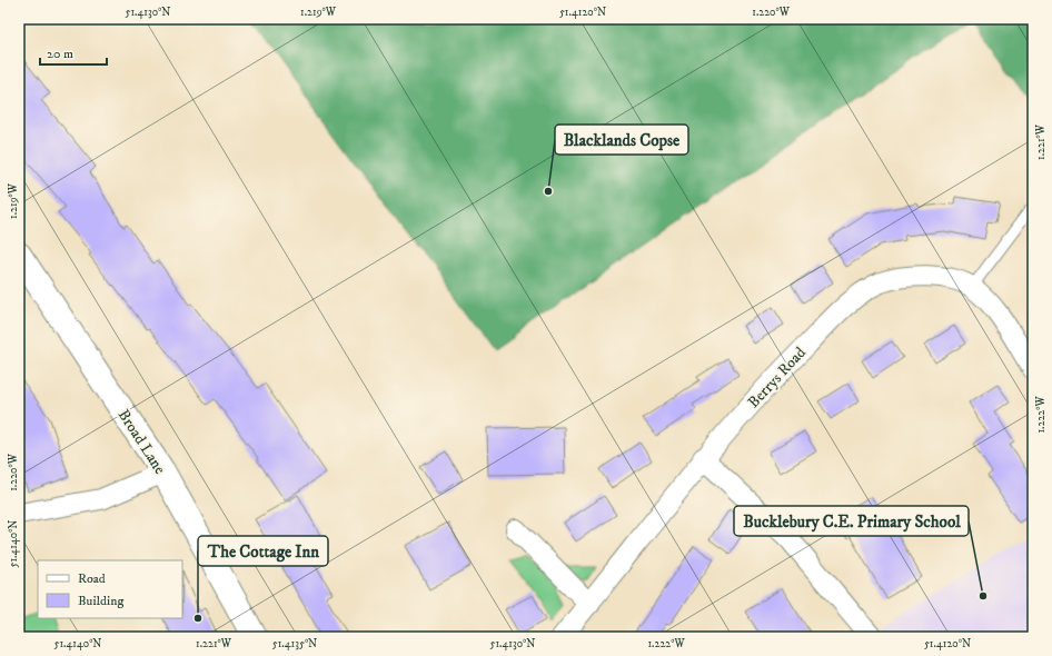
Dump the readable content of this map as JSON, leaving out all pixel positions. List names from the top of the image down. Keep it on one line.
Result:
{"streets":{"street":["Berrys Road","Broad Lane"]},"places":["Blacklands Copse","Bucklebury C.E. Primary School","The Cottage Inn"],"legend":["Road","Building"],"scale_bar":"20 m","coordinates":["51.4130°N","1.219°W","51.4120°N","1.220°W","1.221°W","1.222°W","51.4140°N","51.4135°N"]}
